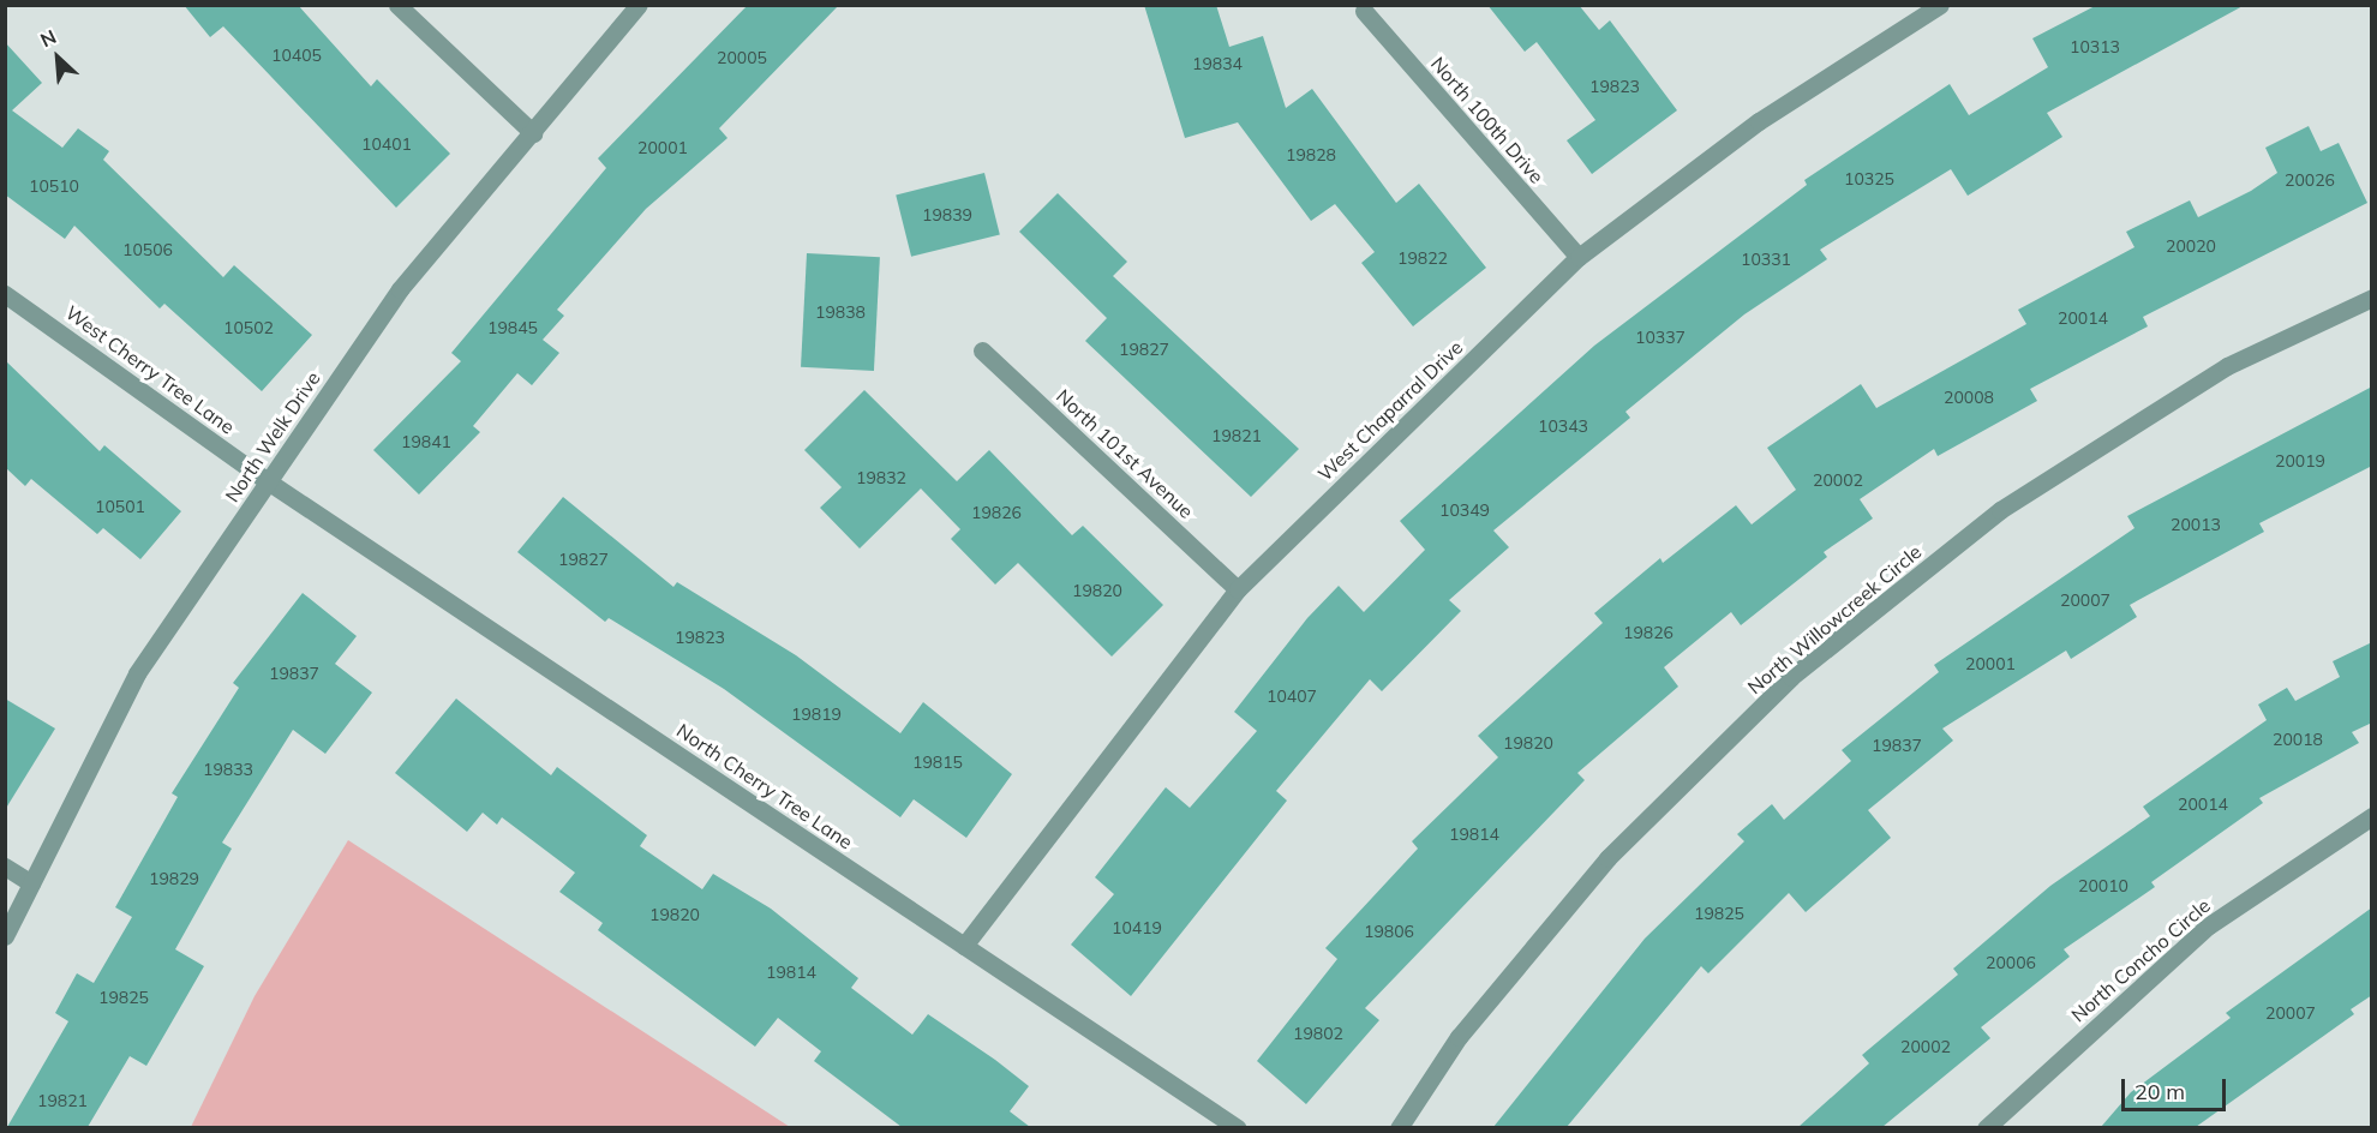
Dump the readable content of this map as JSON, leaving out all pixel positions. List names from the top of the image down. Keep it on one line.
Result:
{"streets":{"street":["North 100th Drive","West Cherry Tree Lane","West Chaparral Drive","North Welk Drive","North 101st Avenue","North Willowcreek Circle","North Cherry Tree Lane","North Concho Circle"]},"crossings":[["North 100th Drive","West Chaparral Drive"],["West Cherry Tree Lane","North Welk Drive"],["West Cherry Tree Lane","North Cherry Tree Lane"],["West Chaparral Drive","North 101st Avenue"],["West Chaparral Drive","North Cherry Tree Lane"],["North Welk Drive","North Cherry Tree Lane"]],"house_numbers":["10313","10405","20005","19834","19823","10401","20001","19828","10325","20026","10510","19839","20020","10506","19822","10331","19838","20014","10502","19845","10337","19827","20008","10343","19821","19841","20019","19832","20002","10501","10349","19826","20013","19827","19820","20007","19826","19823","20001","19837","10407","19819","20018","19820","19837","19815","19833","20014","19814","19829","20010","19825","19820","10419","19806","20006","19814","19825","20007","19802","20002","19821"],"scale_bar":"20 m","north":"top left"}
